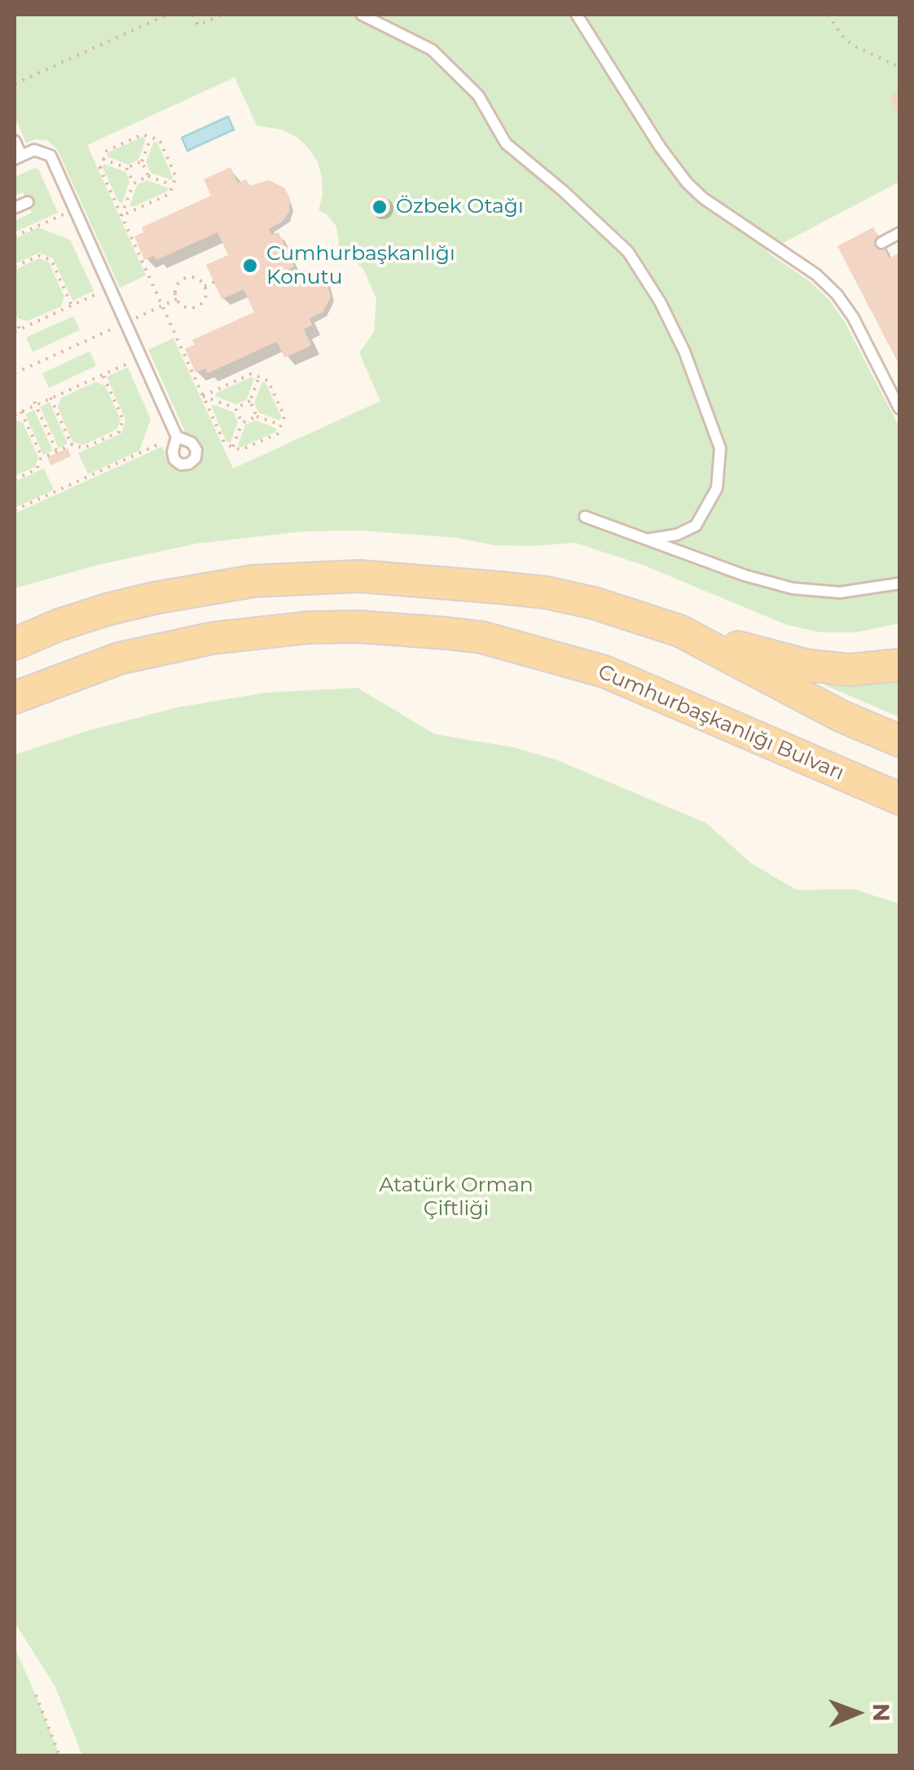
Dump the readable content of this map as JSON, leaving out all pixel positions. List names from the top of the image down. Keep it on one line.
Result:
{"streets":{"main road":["Cumhurbaşkanlığı Bulvarı"]},"parks":["Atatürk Orman Çiftliği"],"places":["Özbek Otağı","Cumhurbaşkanlığı Konutu"],"north":"right"}
